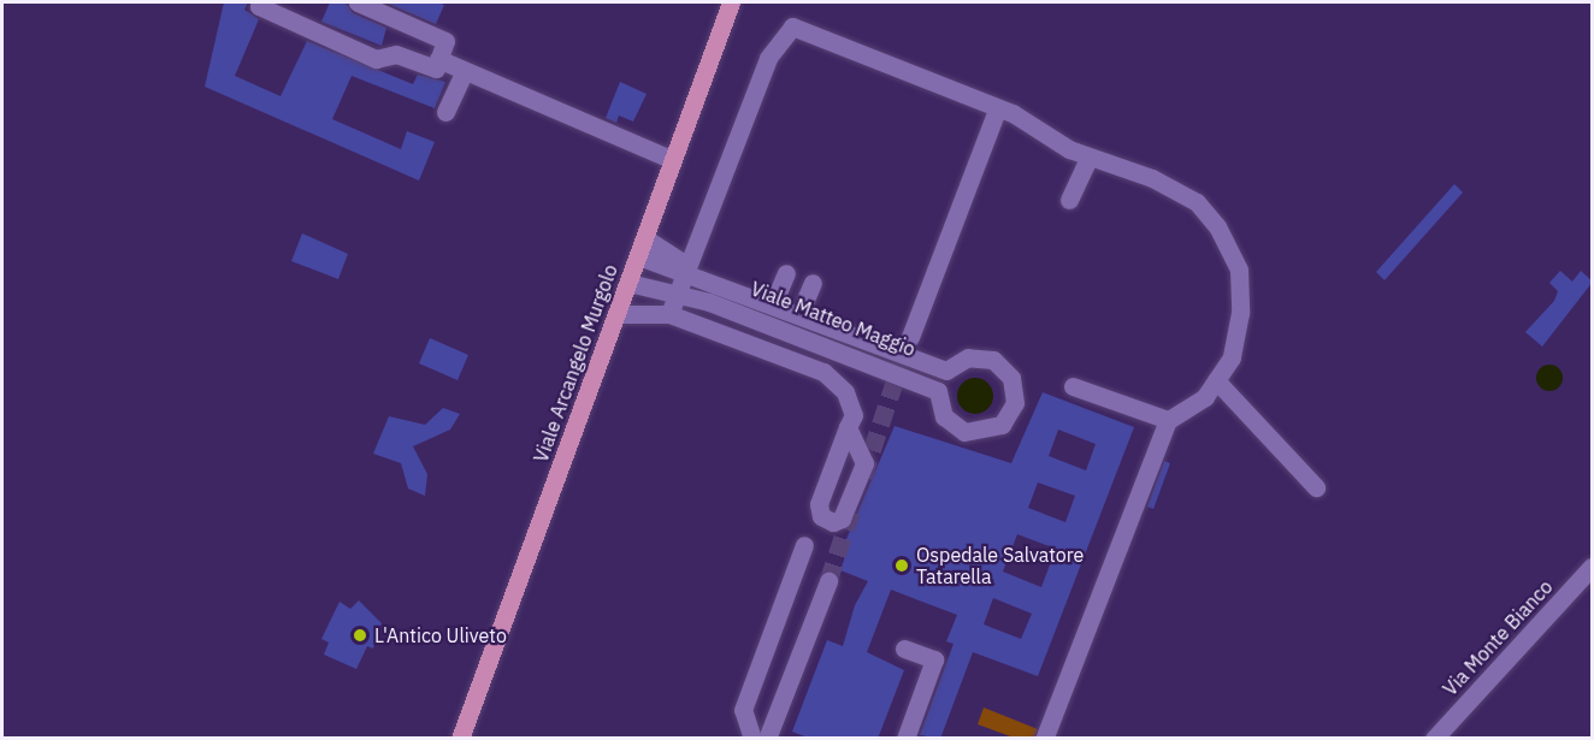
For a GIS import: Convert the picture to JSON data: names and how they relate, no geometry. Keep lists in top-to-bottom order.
{
  "streets": {
    "main road": ["Viale Arcangelo Murgolo"],
    "street": ["Viale Matteo Maggio", "Via Monte Bianco"]
  },
  "places": ["Ospedale Salvatore Tatarella", "L'Antico Uliveto"]
}
